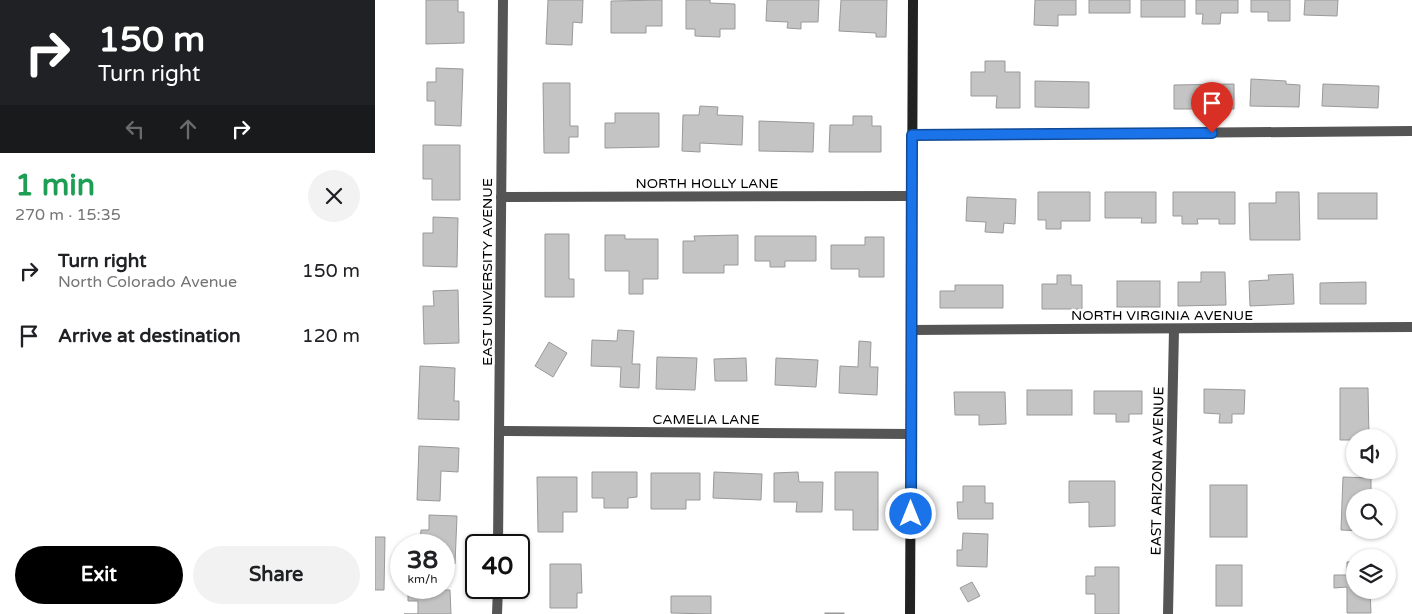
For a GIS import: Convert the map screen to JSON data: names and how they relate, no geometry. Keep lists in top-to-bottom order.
{
  "streets": {
    "street": [
      "NORTH HOLLY LANE",
      "EAST UNIVERSITY AVENUE",
      "NORTH VIRGINIA AVENUE",
      "CAMELIA LANE",
      "EAST ARIZONA AVENUE"
    ]
  },
  "crossings": [
    ["NORTH HOLLY LANE", "EAST UNIVERSITY AVENUE"],
    ["EAST UNIVERSITY AVENUE", "CAMELIA LANE"],
    ["NORTH VIRGINIA AVENUE", "EAST ARIZONA AVENUE"]
  ],
  "page": {
    "turn": ["150 m", "Turn right"],
    "heading": ["1 min", "270 m · 15:35"],
    "list": [
      {
        "name": "Turn right",
        "note": "North Colorado Avenue",
        "value": "150 m"
      },
      {
        "name": "Arrive at destination",
        "value": "120 m"
      }
    ],
    "speed": "38 km/h",
    "limit": "40",
    "buttons": ["Exit", "Share"]
  }
}
